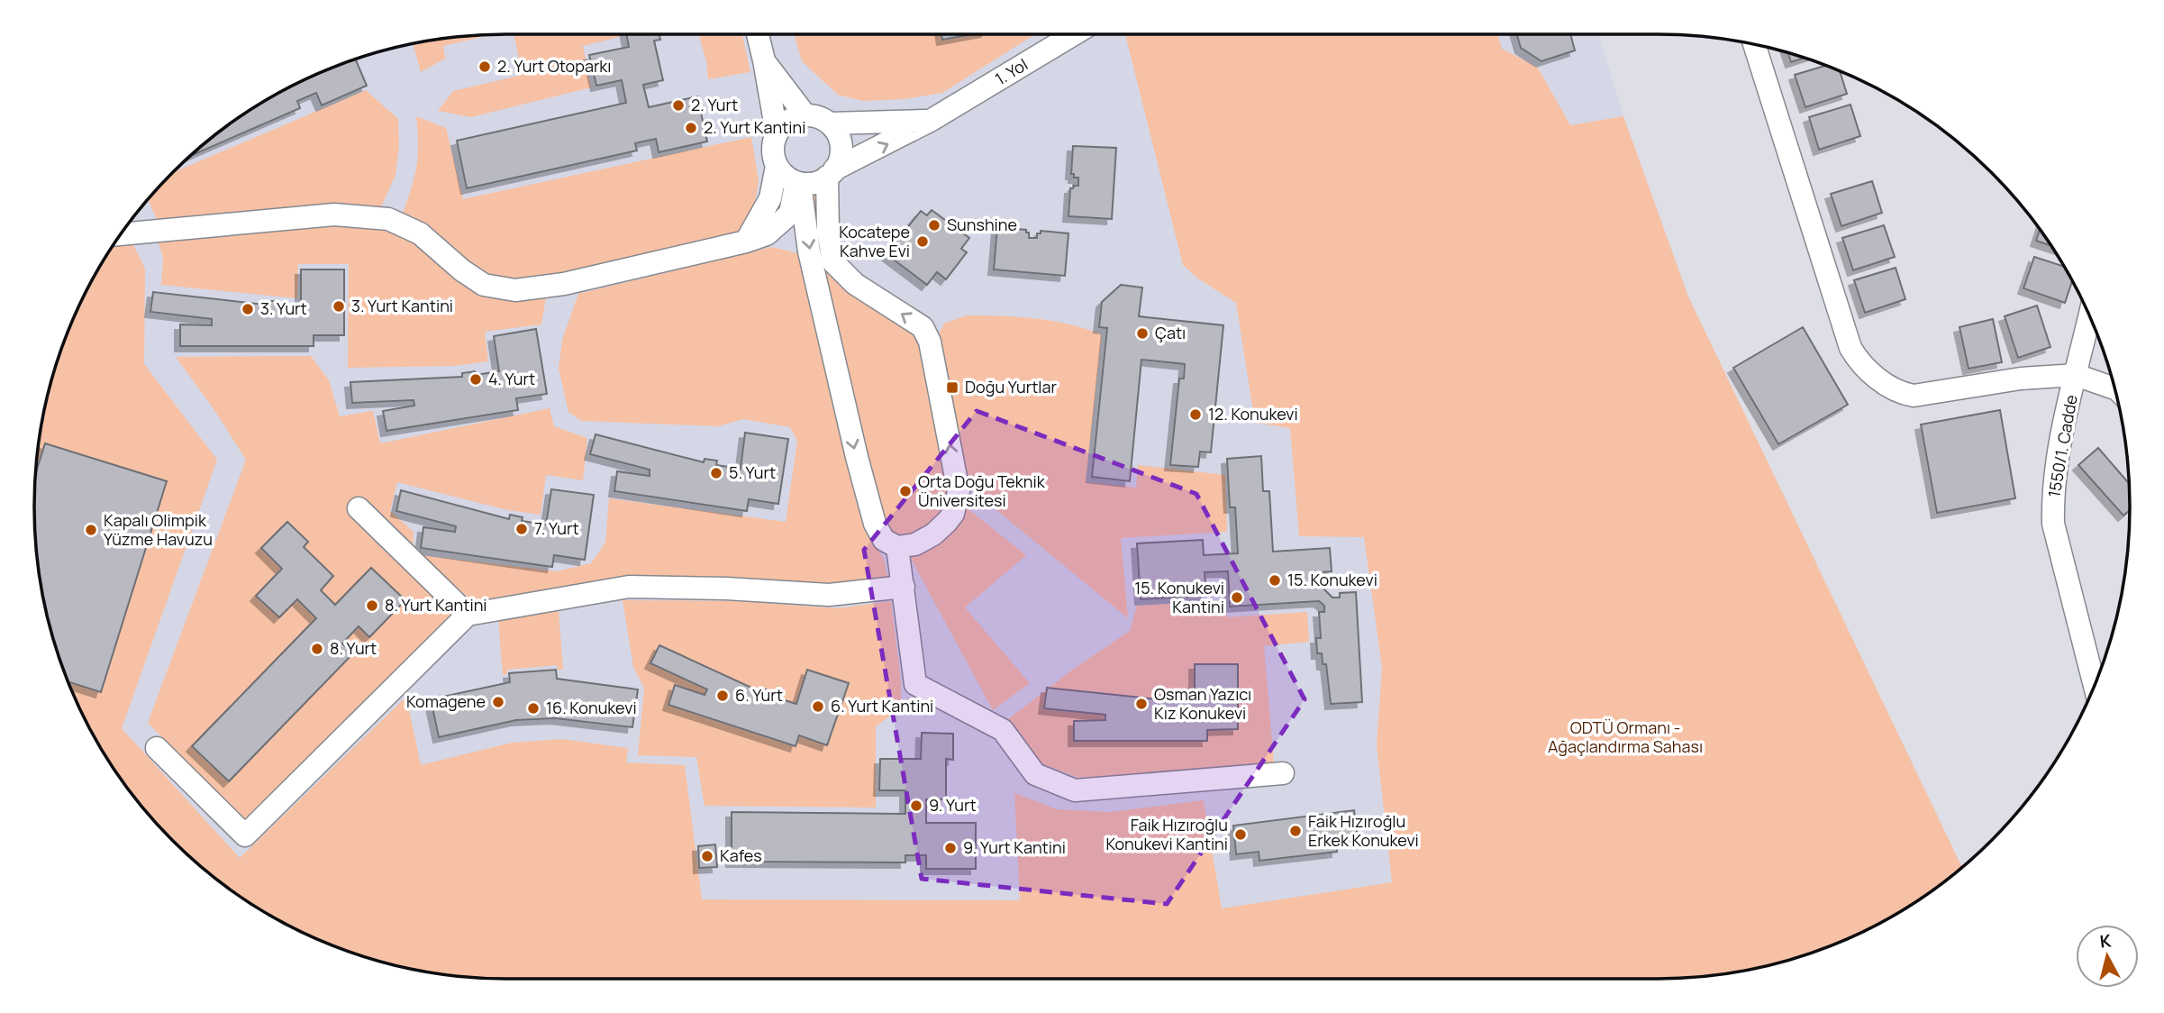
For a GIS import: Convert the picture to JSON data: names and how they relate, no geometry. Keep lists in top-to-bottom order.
{
  "streets": {
    "street": ["1. Yol", "1550/1. Cadde"]
  },
  "parks": ["ODTÜ Ormanı - Ağaçlandırma Sahası"],
  "places": {
    "other": [
      "2. Yurt Otoparkı",
      "2. Yurt",
      "2. Yurt Kantini",
      "Sunshine",
      "Kocatepe Kahve Evi",
      "3. Yurt Kantini",
      "3. Yurt",
      "Çatı",
      "4. Yurt",
      "12. Konukevi",
      "5. Yurt",
      "Orta Doğu Teknik Üniversitesi",
      "7. Yurt",
      "Kapalı Olimpik Yüzme Havuzu",
      "15. Konukevi",
      "15. Konukevi Kantini",
      "8. Yurt Kantini",
      "8. Yurt",
      "6. Yurt",
      "Komagene",
      "Osman Yazıcı Kız Konukevi",
      "6. Yurt Kantini",
      "16. Konukevi",
      "9. Yurt",
      "Faik Hızıroğlu Erkek Konukevi",
      "Faik Hızıroğlu Konukevi Kantini",
      "9. Yurt Kantini",
      "Kafes"
    ],
    "transit": ["Doğu Yurtlar"]
  },
  "north": "top"
}
